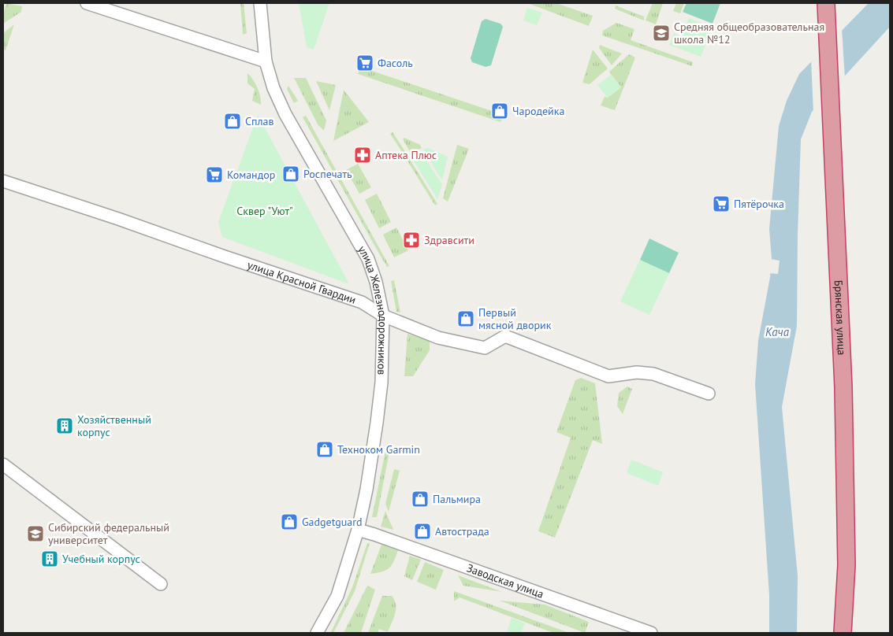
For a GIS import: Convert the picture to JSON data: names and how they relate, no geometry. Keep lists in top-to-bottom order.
{
  "streets": {
    "highway": ["Брянская улица"],
    "street": ["улица Красной Гвардии", "улица Железнодорожников", "Заводская улица"]
  },
  "crossings": [
    ["улица Красной Гвардии", "улица Железнодорожников"],
    ["улица Железнодорожников", "Заводская улица"]
  ],
  "water": ["Кача"],
  "parks": ["Сквер \"Уют\""],
  "places": {
    "school or university": ["Средняя общеобразовательная школа №12", "Сибирский федеральный университет"],
    "supermarket": ["Фасоль", "Командор", "Пятёрочка"],
    "shop": [
      "Чародейка",
      "Сплав",
      "Роспечать",
      "Первый мясной дворик",
      "Техноком Garmin",
      "Пальмира",
      "Gadgetguard",
      "Автострада"
    ],
    "pharmacy": ["Аптека Плюс", "Здравсити"],
    "building": ["Хозяйственный корпус", "Учебный корпус"]
  }
}
